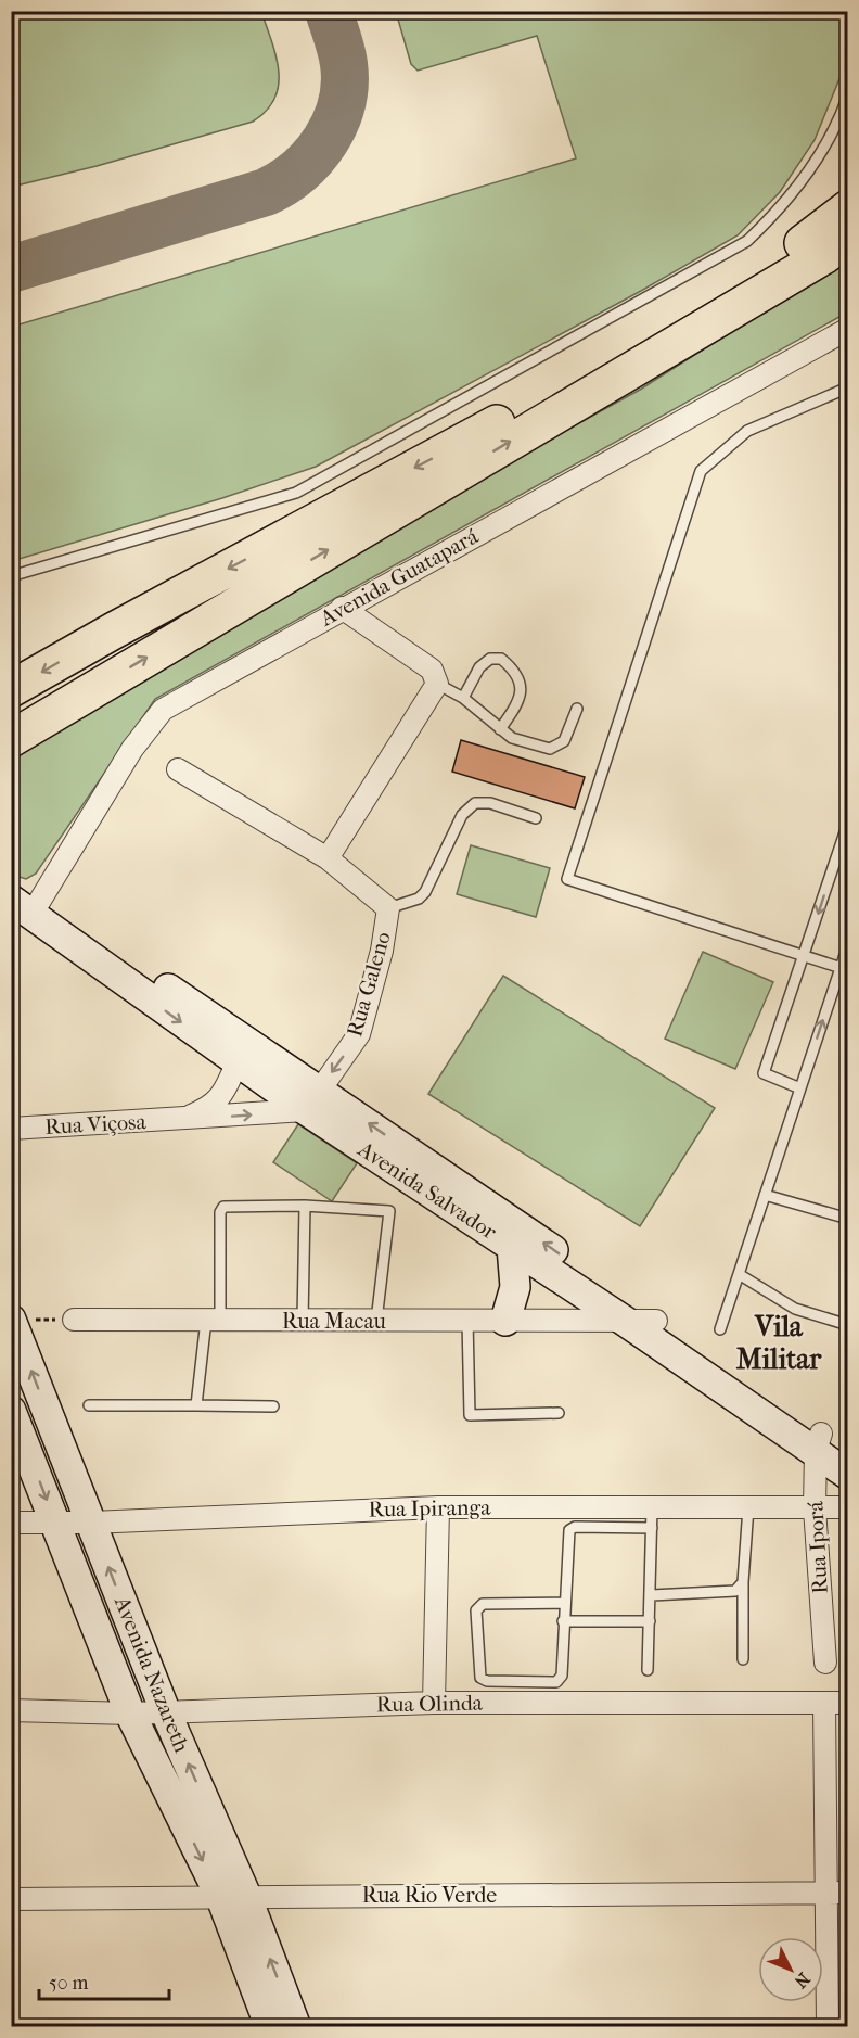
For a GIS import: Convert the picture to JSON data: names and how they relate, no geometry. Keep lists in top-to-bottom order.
{
  "streets": {
    "street": [
      "Avenida Guatapará",
      "Rua Galeno",
      "Rua Viçosa",
      "Avenida Salvador",
      "Rua Macau",
      "Rua Ipiranga",
      "Rua Iporá",
      "Avenida Nazareth",
      "Rua Olinda",
      "Rua Rio Verde"
    ]
  },
  "crossings": [
    ["Avenida Guatapará", "Avenida Salvador"],
    ["Rua Galeno", "Rua Viçosa"],
    ["Rua Galeno", "Avenida Salvador"],
    ["Rua Viçosa", "Avenida Salvador"],
    ["Avenida Salvador", "Rua Macau"],
    ["Avenida Salvador", "Rua Iporá"],
    ["Rua Ipiranga", "Rua Iporá"],
    ["Rua Ipiranga", "Avenida Nazareth"],
    ["Avenida Nazareth", "Rua Olinda"],
    ["Avenida Nazareth", "Rua Rio Verde"]
  ],
  "one_way": ["Rua Galeno"],
  "districts": ["Vila Militar"],
  "scale_bar": "50 m",
  "north": "bottom right"
}
